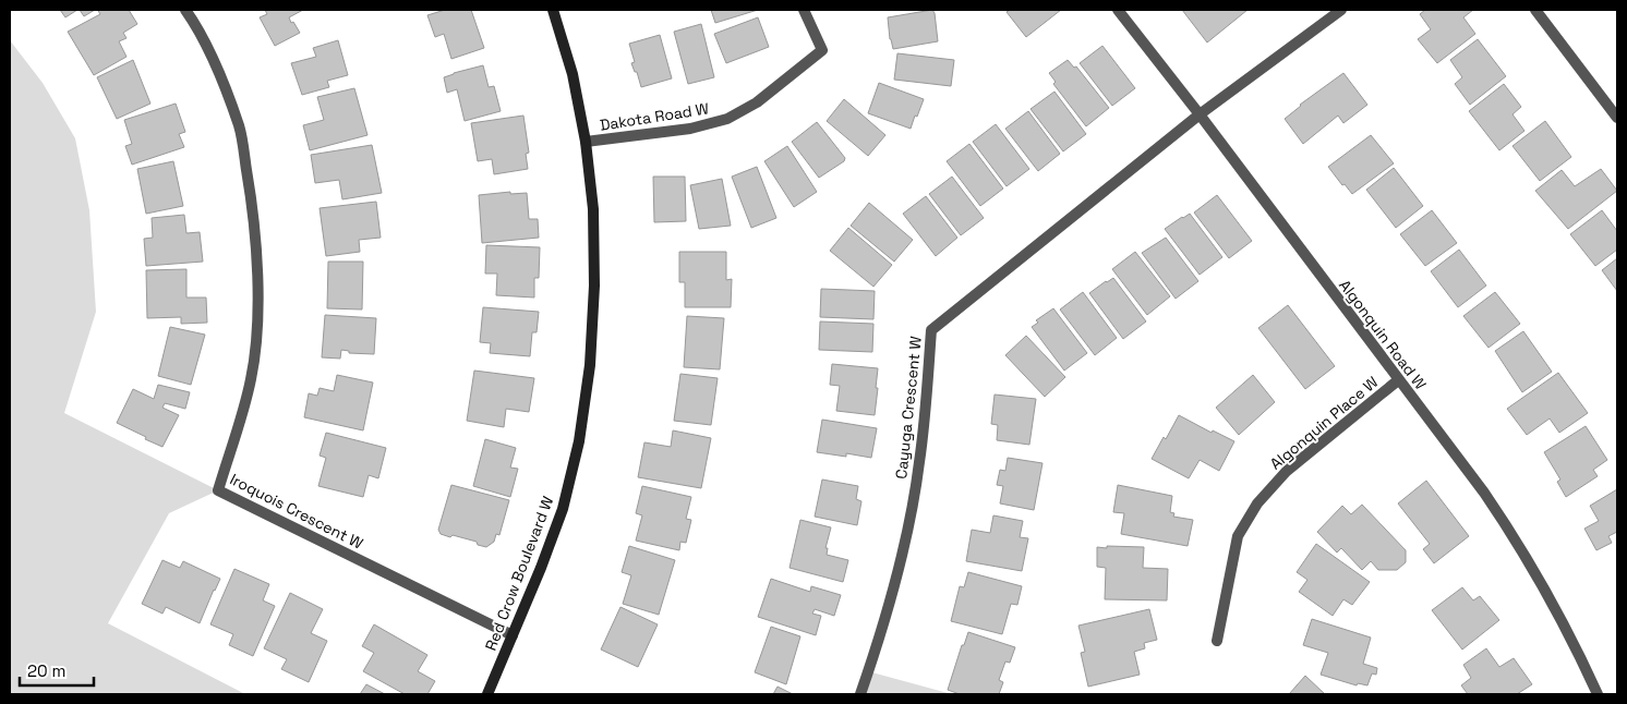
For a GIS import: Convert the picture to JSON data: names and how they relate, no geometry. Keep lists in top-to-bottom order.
{
  "streets": {
    "street": [
      "Dakota Road W",
      "Algonquin Road W",
      "Cayuga Crescent W",
      "Algonquin Place W",
      "Iroquois Crescent W",
      "Red Crow Boulevard W"
    ]
  },
  "crossings": [
    ["Dakota Road W", "Red Crow Boulevard W"],
    ["Algonquin Road W", "Cayuga Crescent W"],
    ["Algonquin Road W", "Algonquin Place W"],
    ["Iroquois Crescent W", "Red Crow Boulevard W"]
  ],
  "scale_bar": "20 m"
}
